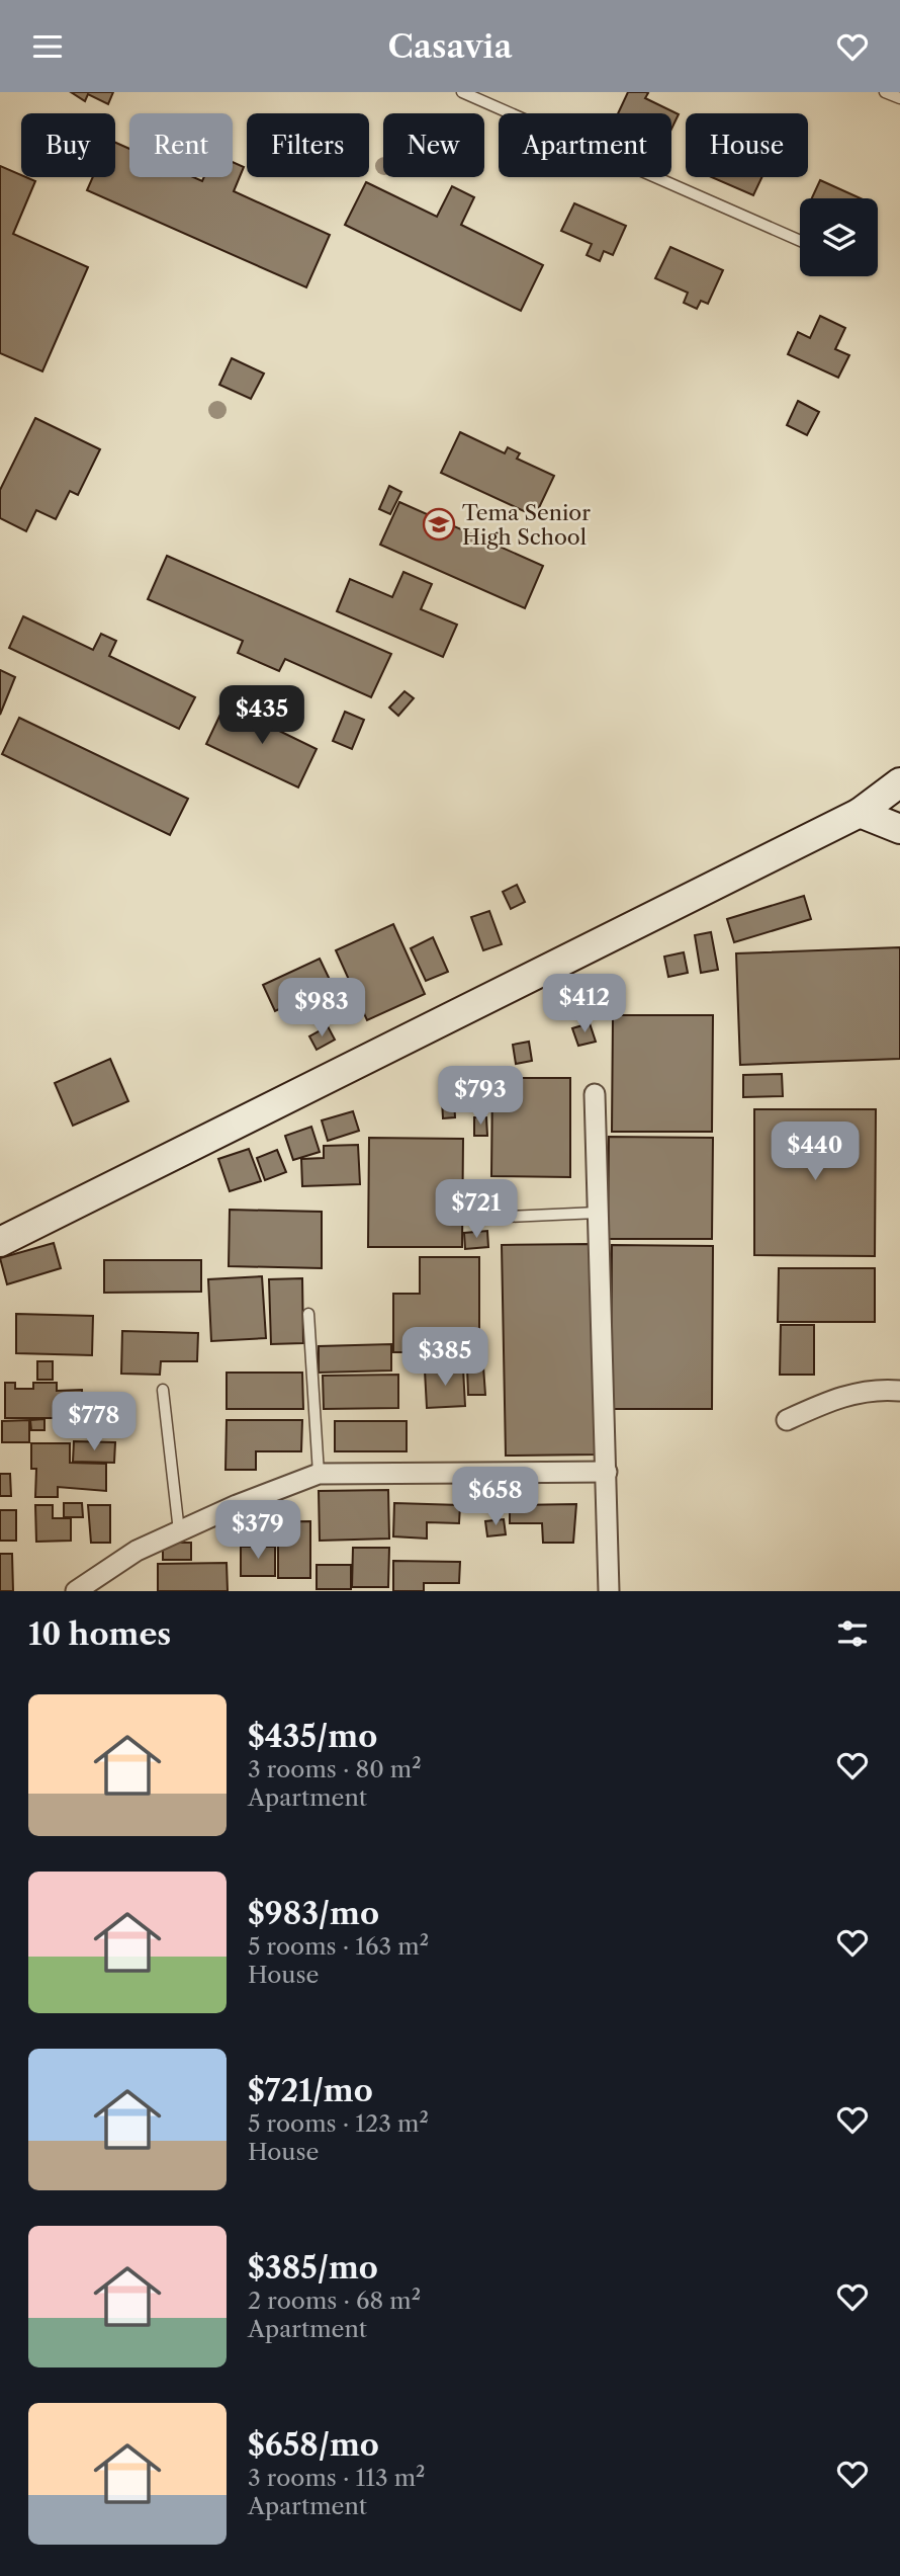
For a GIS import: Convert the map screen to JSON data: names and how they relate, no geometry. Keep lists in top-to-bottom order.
{
  "places": {
    "school or university": ["Tema Senior High School"]
  },
  "page": {
    "header": "Casavia",
    "chip": [
      "Buy",
      "Rent",
      "Filters",
      "New",
      "Apartment",
      "House"
    ],
    "price": [
      "$435",
      "$412",
      "$983",
      "$793",
      "$440",
      "$721",
      "$385",
      "$778",
      "$658",
      "$379"
    ],
    "heading": "10 homes",
    "list": [
      {
        "name": "$435/mo",
        "note": "3 rooms · 80 m² · Apartment"
      },
      {
        "name": "$983/mo",
        "note": "5 rooms · 163 m² · House"
      },
      {
        "name": "$721/mo",
        "note": "5 rooms · 123 m² · House"
      },
      {
        "name": "$385/mo",
        "note": "2 rooms · 68 m² · Apartment"
      },
      {
        "name": "$658/mo",
        "note": "3 rooms · 113 m² · Apartment"
      }
    ]
  }
}
